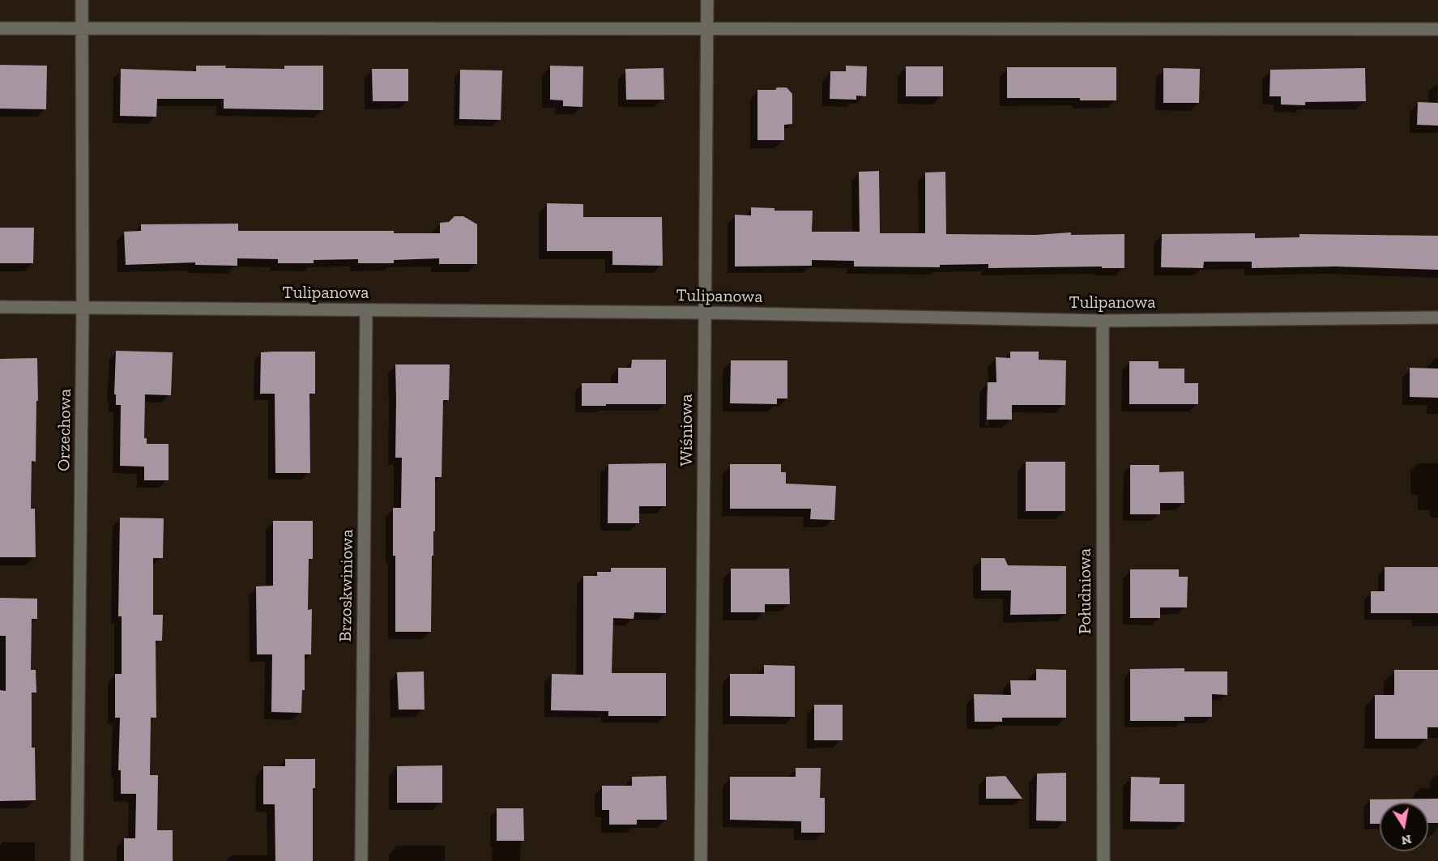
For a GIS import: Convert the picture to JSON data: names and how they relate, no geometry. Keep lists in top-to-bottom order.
{
  "streets": {
    "street": [
      "Tulipanowa",
      "Orzechowa",
      "Wiśniowa",
      "Brzoskwiniowa",
      "Południowa"
    ]
  },
  "crossings": [
    ["Tulipanowa", "Orzechowa"],
    ["Tulipanowa", "Wiśniowa"],
    ["Tulipanowa", "Brzoskwiniowa"],
    ["Tulipanowa", "Południowa"]
  ],
  "north": "bottom"
}
